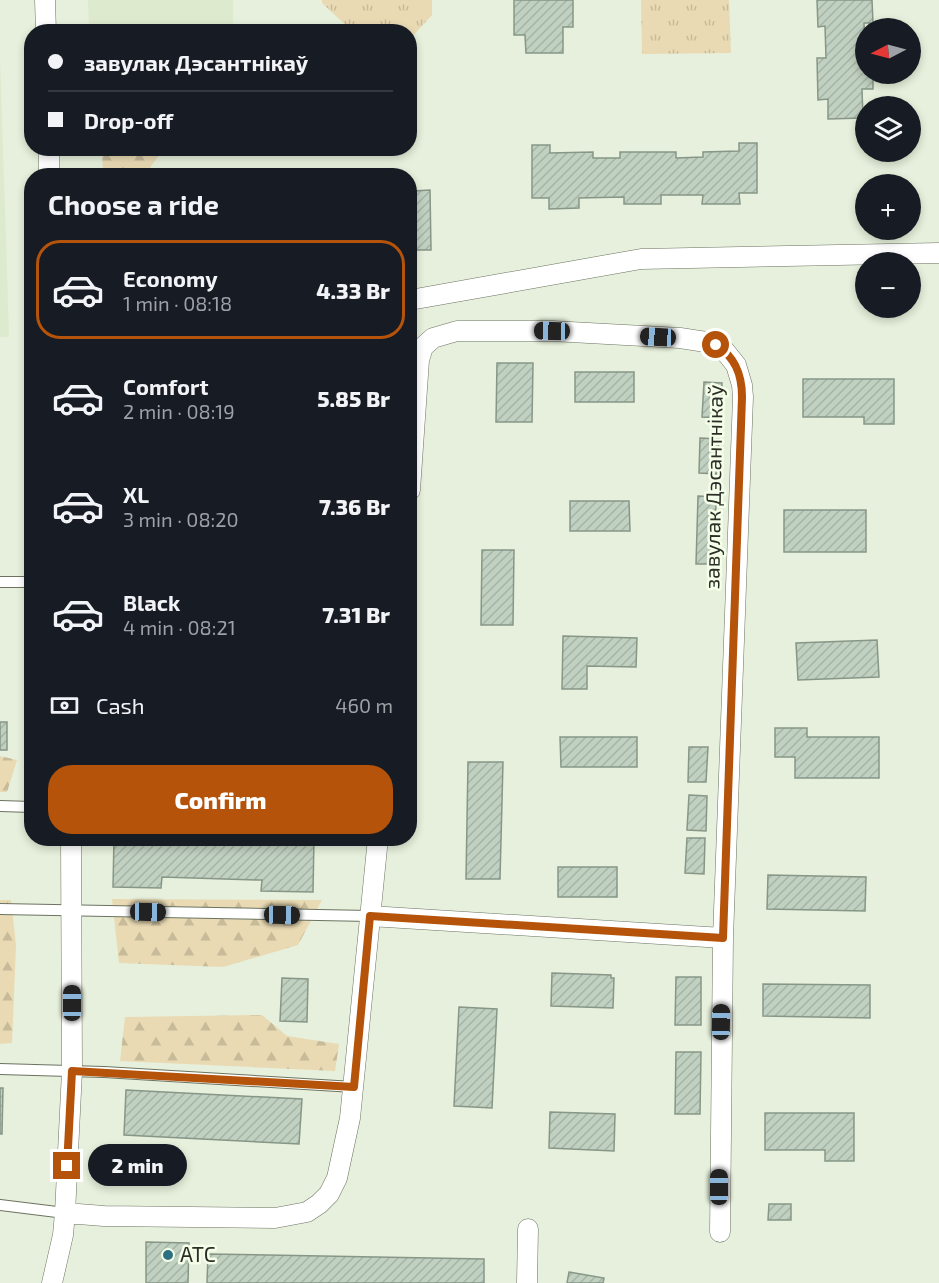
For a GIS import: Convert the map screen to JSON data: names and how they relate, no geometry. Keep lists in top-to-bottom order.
{
  "streets": {
    "street": ["завулак Дэсантнікаў"]
  },
  "places": ["АТС"],
  "north": "left",
  "page": {
    "map_buttons": ["+", "−"],
    "banner": ["завулак Дэсантнікаў", "Drop-off"],
    "heading": "Choose a ride",
    "list": [
      {
        "name": "Economy",
        "note": "1 min · 08:18",
        "value": "4.33 Br"
      },
      {
        "name": "Comfort",
        "note": "2 min · 08:19",
        "value": "5.85 Br"
      },
      {
        "name": "XL",
        "note": "3 min · 08:20",
        "value": "7.36 Br"
      },
      {
        "name": "Black",
        "note": "4 min · 08:21",
        "value": "7.31 Br"
      }
    ],
    "pay": ["Cash", "460 m"],
    "buttons": "Confirm",
    "bubble": "2 min"
  }
}
